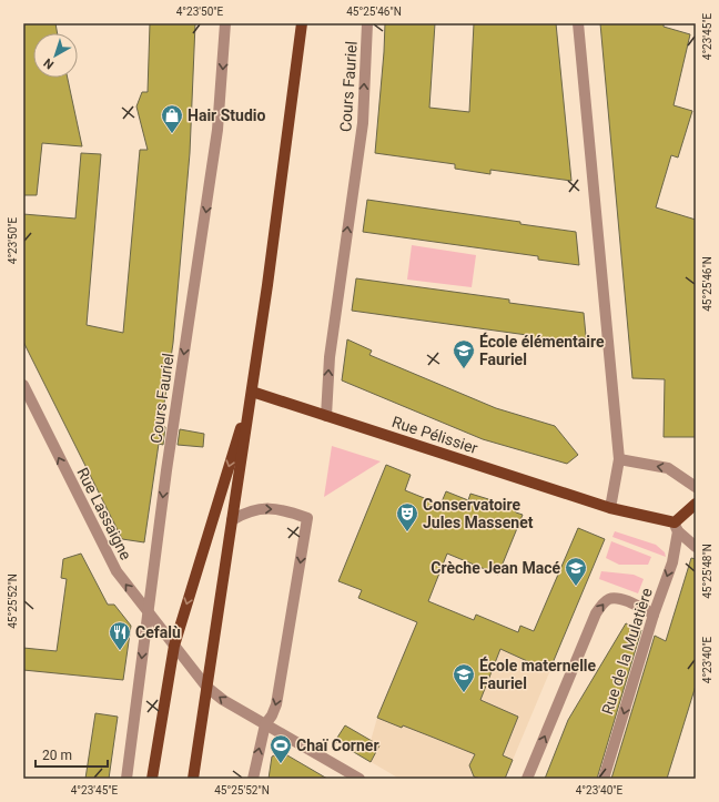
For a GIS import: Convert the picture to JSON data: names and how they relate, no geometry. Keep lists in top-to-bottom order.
{
  "streets": {
    "main road": ["Rue Pélissier"],
    "street": ["Cours Fauriel", "Rue Lassaigne", "Rue de la Mulatière"]
  },
  "crossings": [
    ["Cours Fauriel", "Rue Pélissier"],
    ["Cours Fauriel", "Rue Lassaigne"],
    ["Rue Pélissier", "Rue de la Mulatière"]
  ],
  "one_way": ["Rue Lassaigne", "Rue de la Mulatière"],
  "places": {
    "shop": ["Hair Studio"],
    "school or university": ["École élémentaire Fauriel", "Crèche Jean Macé", "École maternelle Fauriel"],
    "theatre": ["Conservatoire Jules Massenet"],
    "restaurant": ["Cefalù"],
    "sports": ["Chaï Corner"]
  },
  "scale_bar": "20 m",
  "north": "bottom left",
  "coordinates": [
    "4°23'50\"E",
    "45°25'46\"N",
    "4°23'45\"E",
    "45°25'48\"N",
    "45°25'52\"N",
    "4°23'40\"E"
  ]
}
